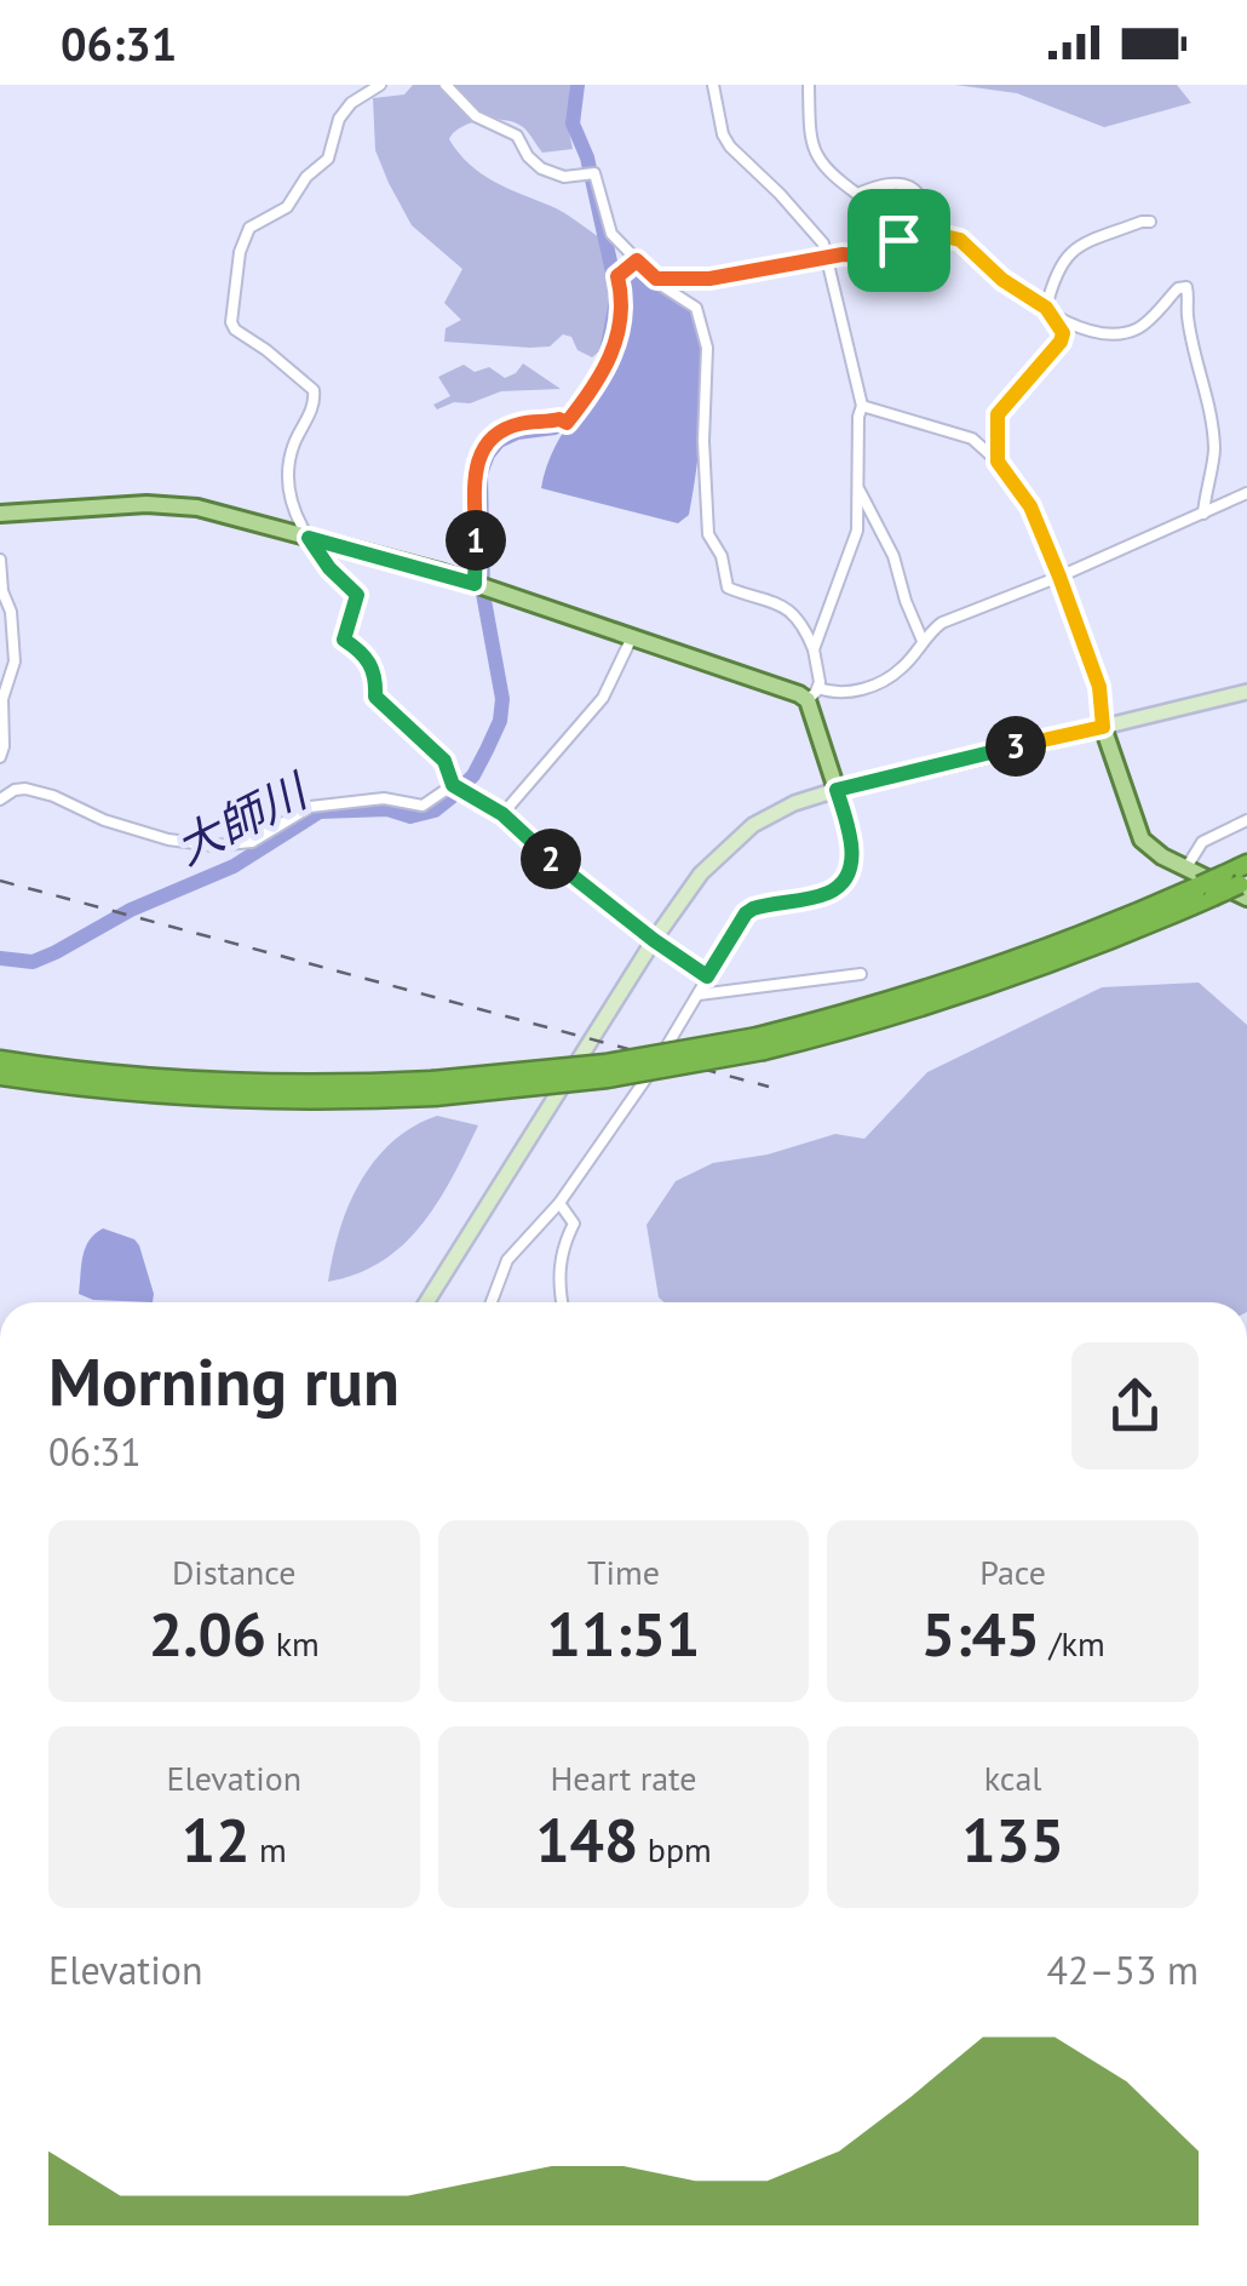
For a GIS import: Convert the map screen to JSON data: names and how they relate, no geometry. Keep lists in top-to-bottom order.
{
  "water": ["大師川"],
  "page": {
    "status": "06:31",
    "pins": ["1", "3", "2"],
    "heading": ["Morning run", "06:31"],
    "stats": [
      ["Distance", "2.06 km"],
      ["Time", "11:51"],
      ["Pace", "5:45 /km"],
      ["Elevation", "12 m"],
      ["Heart rate", "148 bpm"],
      ["kcal", "135"]
    ],
    "chart": ["Elevation", "42–53 m"]
  }
}
